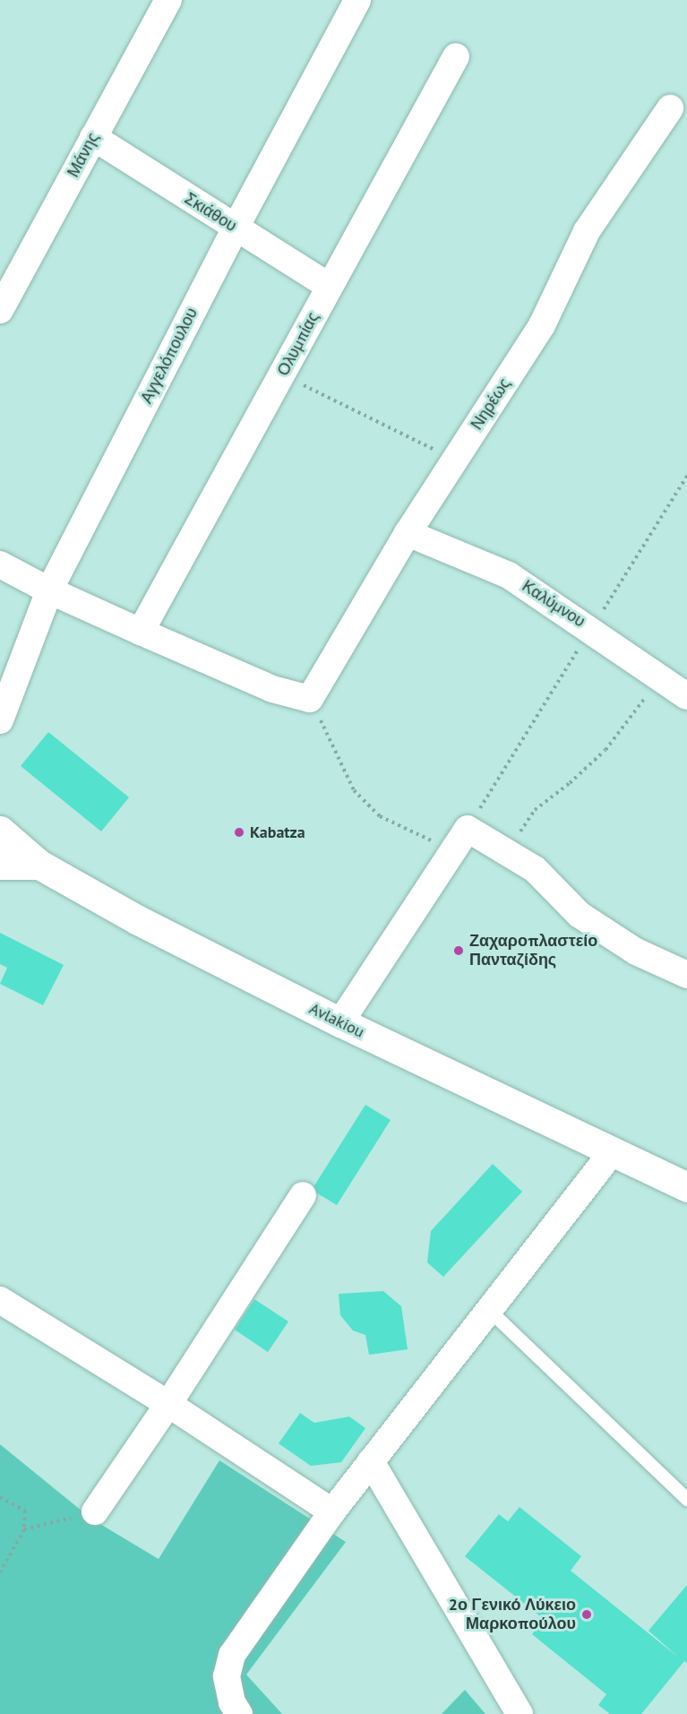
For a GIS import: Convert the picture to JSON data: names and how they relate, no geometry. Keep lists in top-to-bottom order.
{
  "streets": {
    "main road": ["Avlakiou"],
    "street": [
      "Μάνης",
      "Σκιάθου",
      "Ολυμπίας",
      "Αγγελόπουλου",
      "Νηρέως",
      "Καλύμνου"
    ]
  },
  "crossings": [
    ["Μάνης", "Σκιάθου"],
    ["Σκιάθου", "Ολυμπίας"],
    ["Σκιάθου", "Αγγελόπουλου"],
    ["Νηρέως", "Καλύμνου"]
  ],
  "places": ["Kabatza", "Ζαχαροπλαστείο Πανταζίδης", "2ο Γενικό Λύκειο Μαρκοπούλου"]
}
